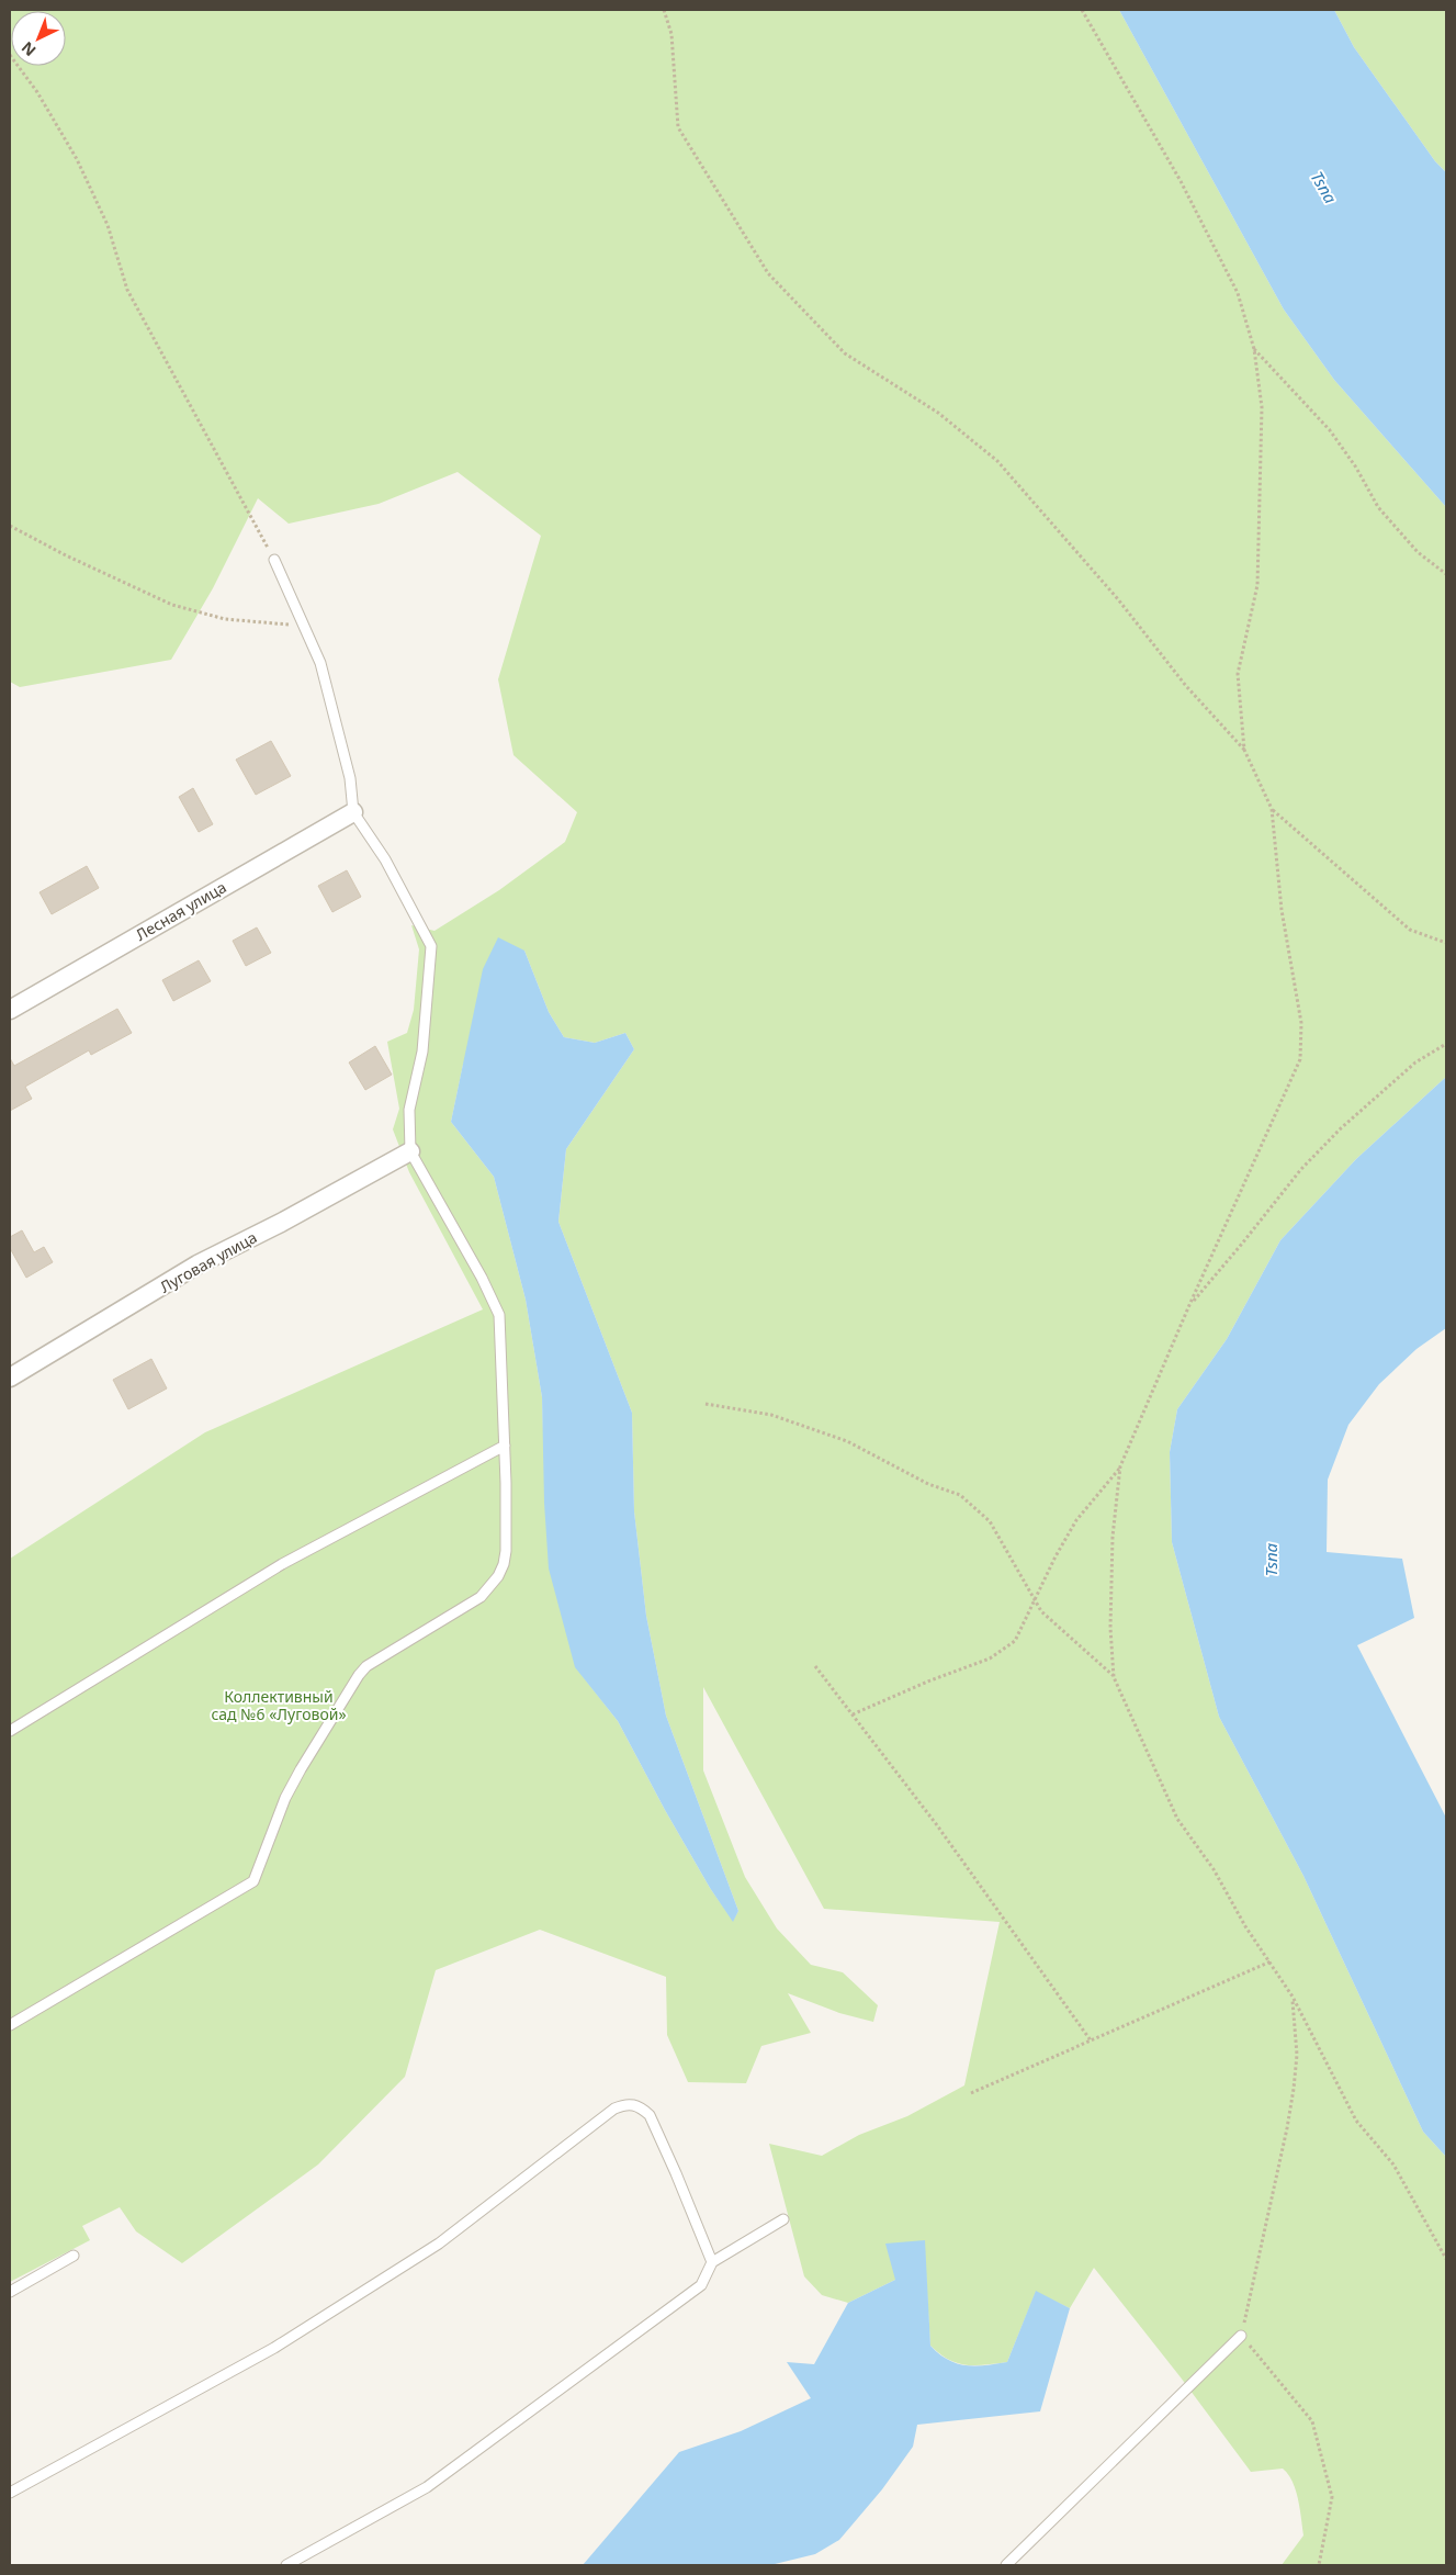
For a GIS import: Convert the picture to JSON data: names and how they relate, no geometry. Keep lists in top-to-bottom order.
{
  "streets": {
    "street": ["Лесная улица", "Луговая улица"]
  },
  "water": ["Tsna"],
  "parks": ["Коллективный сад №6 «Луговой»"],
  "north": "bottom left"
}
